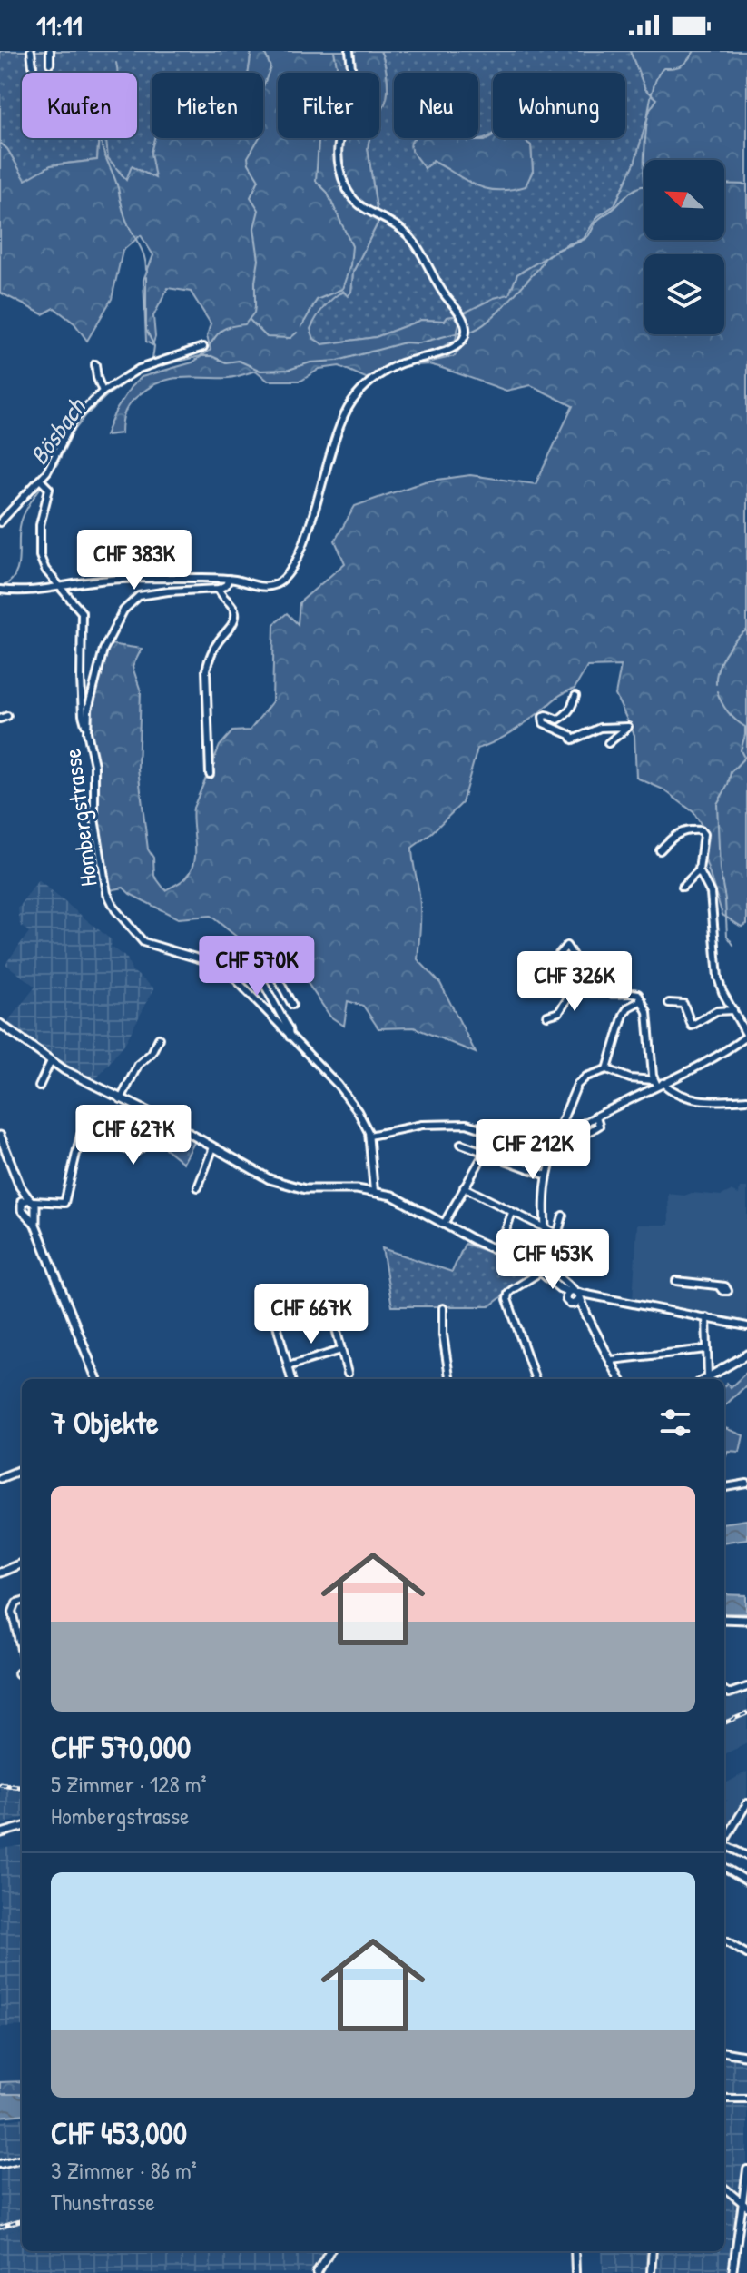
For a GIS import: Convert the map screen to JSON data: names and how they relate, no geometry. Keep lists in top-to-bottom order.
{
  "streets": {
    "street": ["Hombergstrasse"]
  },
  "water": ["Bösbach"],
  "north": "top left",
  "page": {
    "status": "11:11",
    "chip": [
      "Kaufen",
      "Mieten",
      "Filter",
      "Neu",
      "Wohnung"
    ],
    "price": [
      "CHF 383K",
      "CHF 570K",
      "CHF 326K",
      "CHF 627K",
      "CHF 212K",
      "CHF 453K",
      "CHF 667K"
    ],
    "heading": "7 Objekte",
    "list": [
      {
        "name": "CHF 570,000",
        "note": "5 Zimmer · 128 m² · Hombergstrasse"
      },
      {
        "name": "CHF 453,000",
        "note": "3 Zimmer · 86 m² · Thunstrasse"
      }
    ]
  }
}
